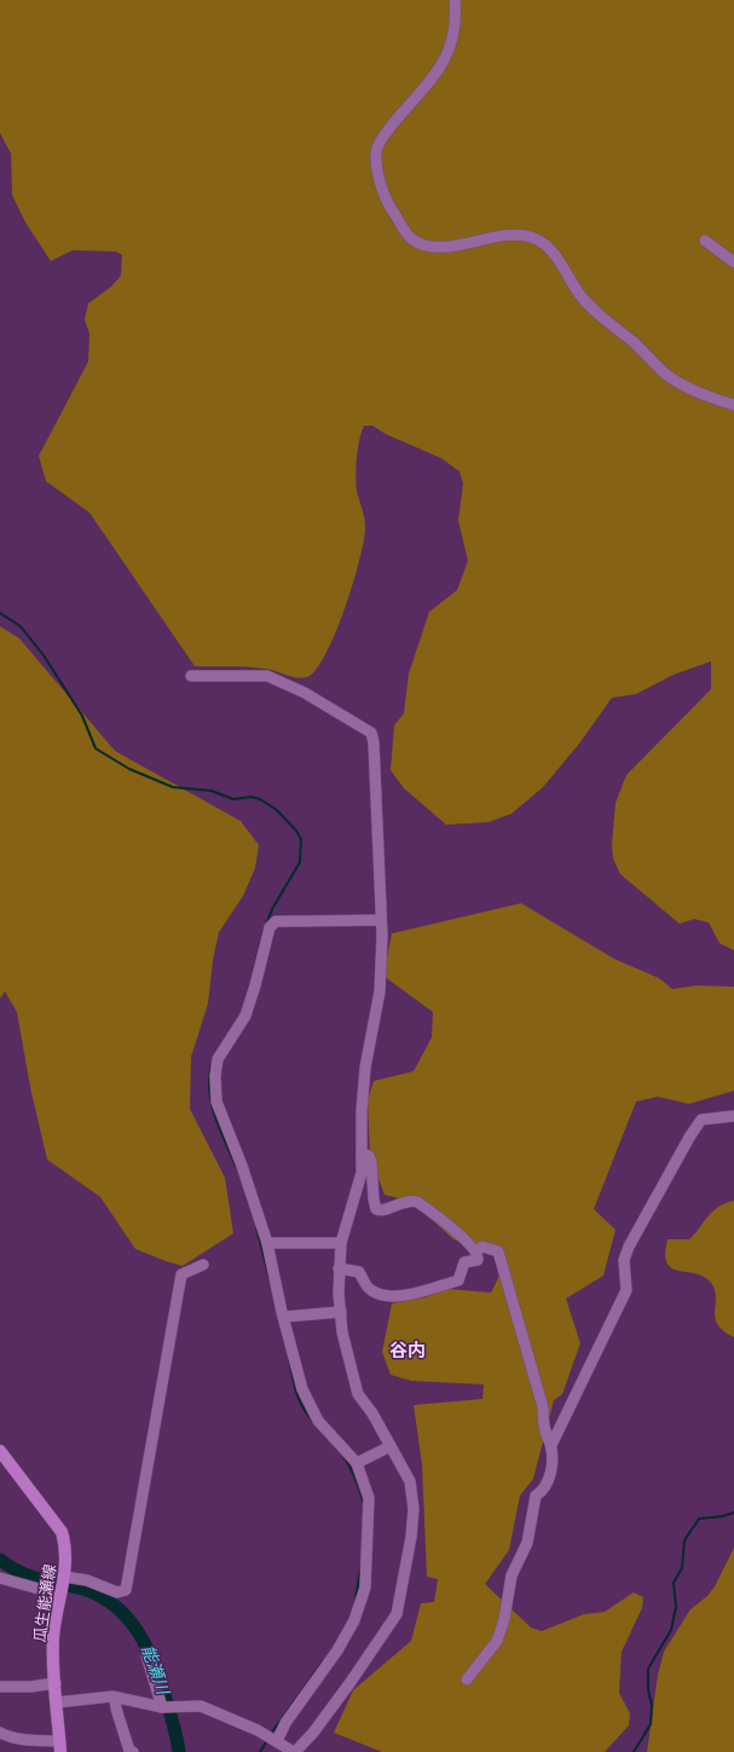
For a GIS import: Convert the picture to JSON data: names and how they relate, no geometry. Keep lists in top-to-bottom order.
{
  "streets": {
    "main road": ["瓜生能瀬線"]
  },
  "districts": ["谷内"],
  "water": ["能瀬川"]
}
